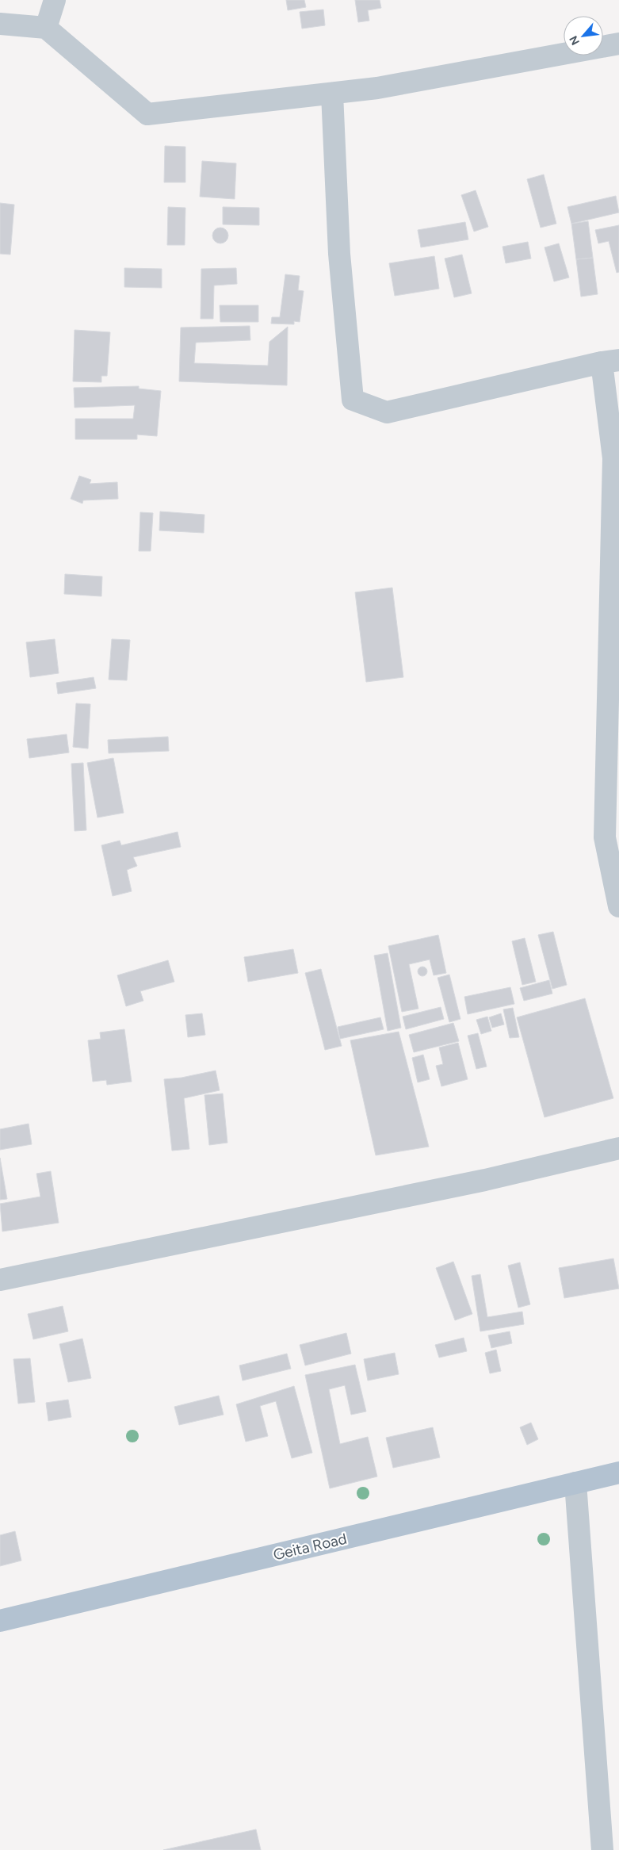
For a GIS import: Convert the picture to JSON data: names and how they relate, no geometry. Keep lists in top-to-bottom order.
{
  "streets": {
    "main road": ["Geita Road"]
  },
  "north": "bottom left"
}
